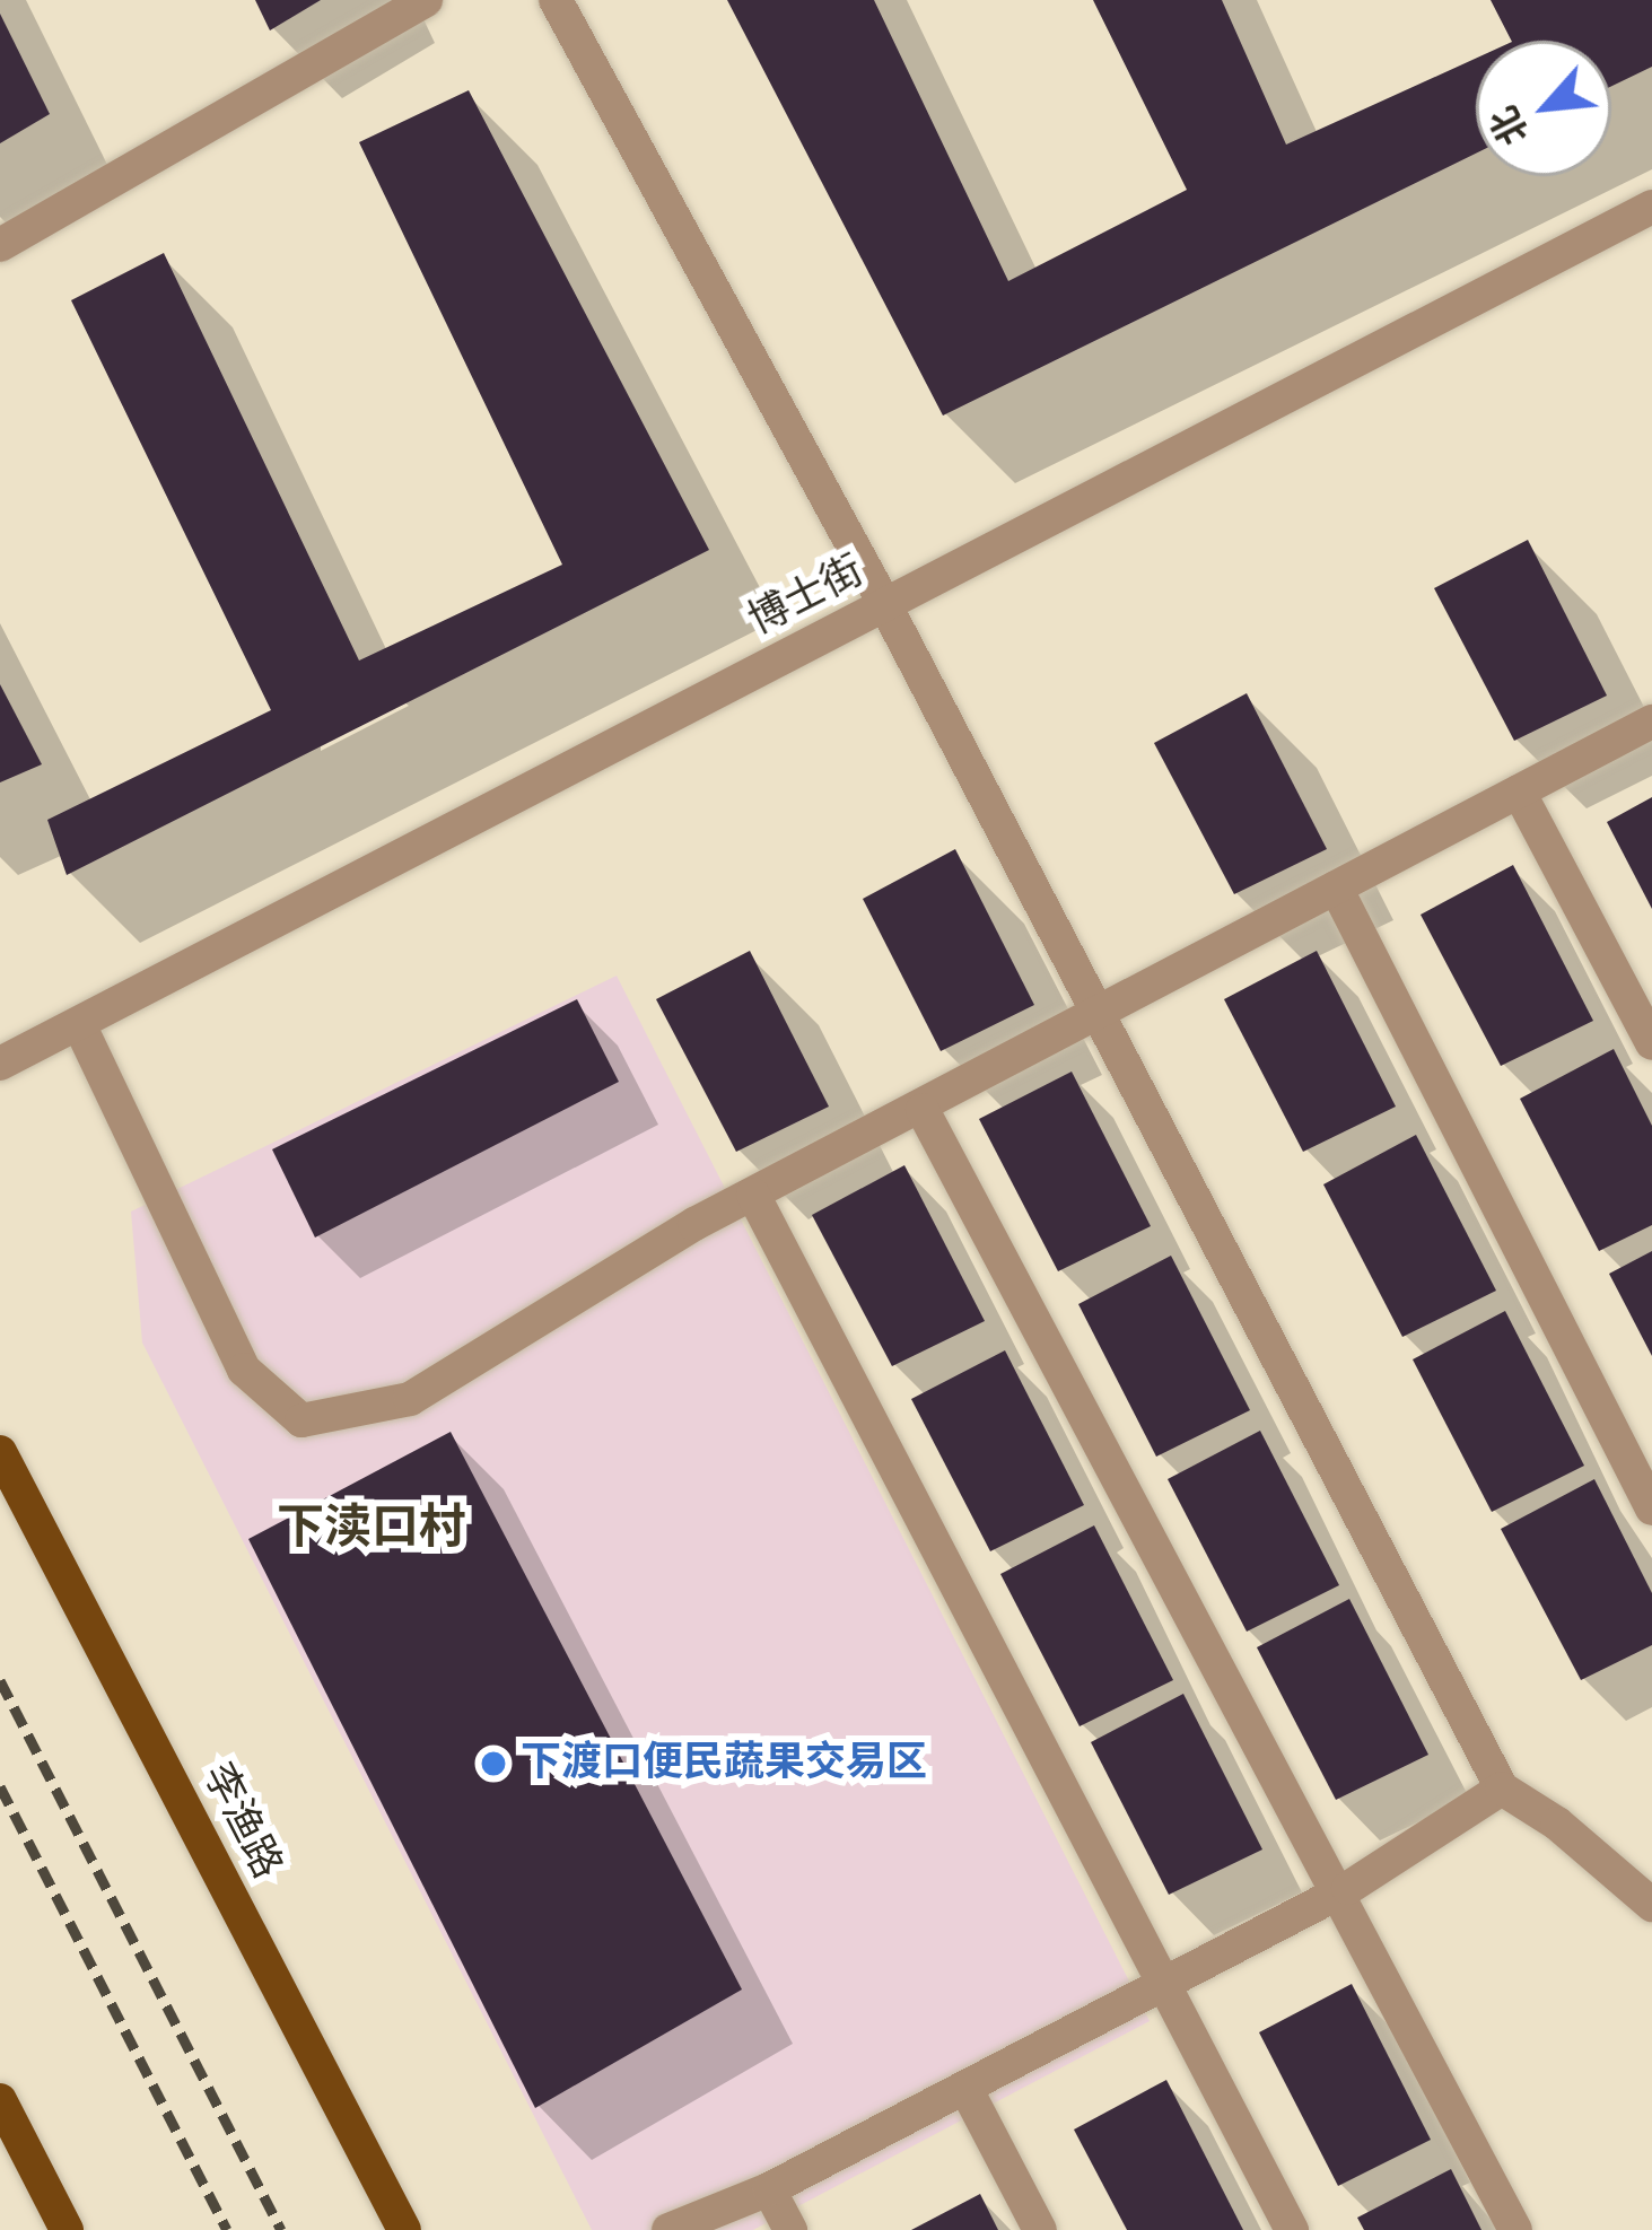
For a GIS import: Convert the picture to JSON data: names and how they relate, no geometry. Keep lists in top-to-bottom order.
{
  "streets": {
    "main road": ["李渔路"],
    "street": ["博士街"]
  },
  "districts": ["下渎口村"],
  "places": ["下渡口便民蔬果交易区"],
  "north": "bottom left"
}
